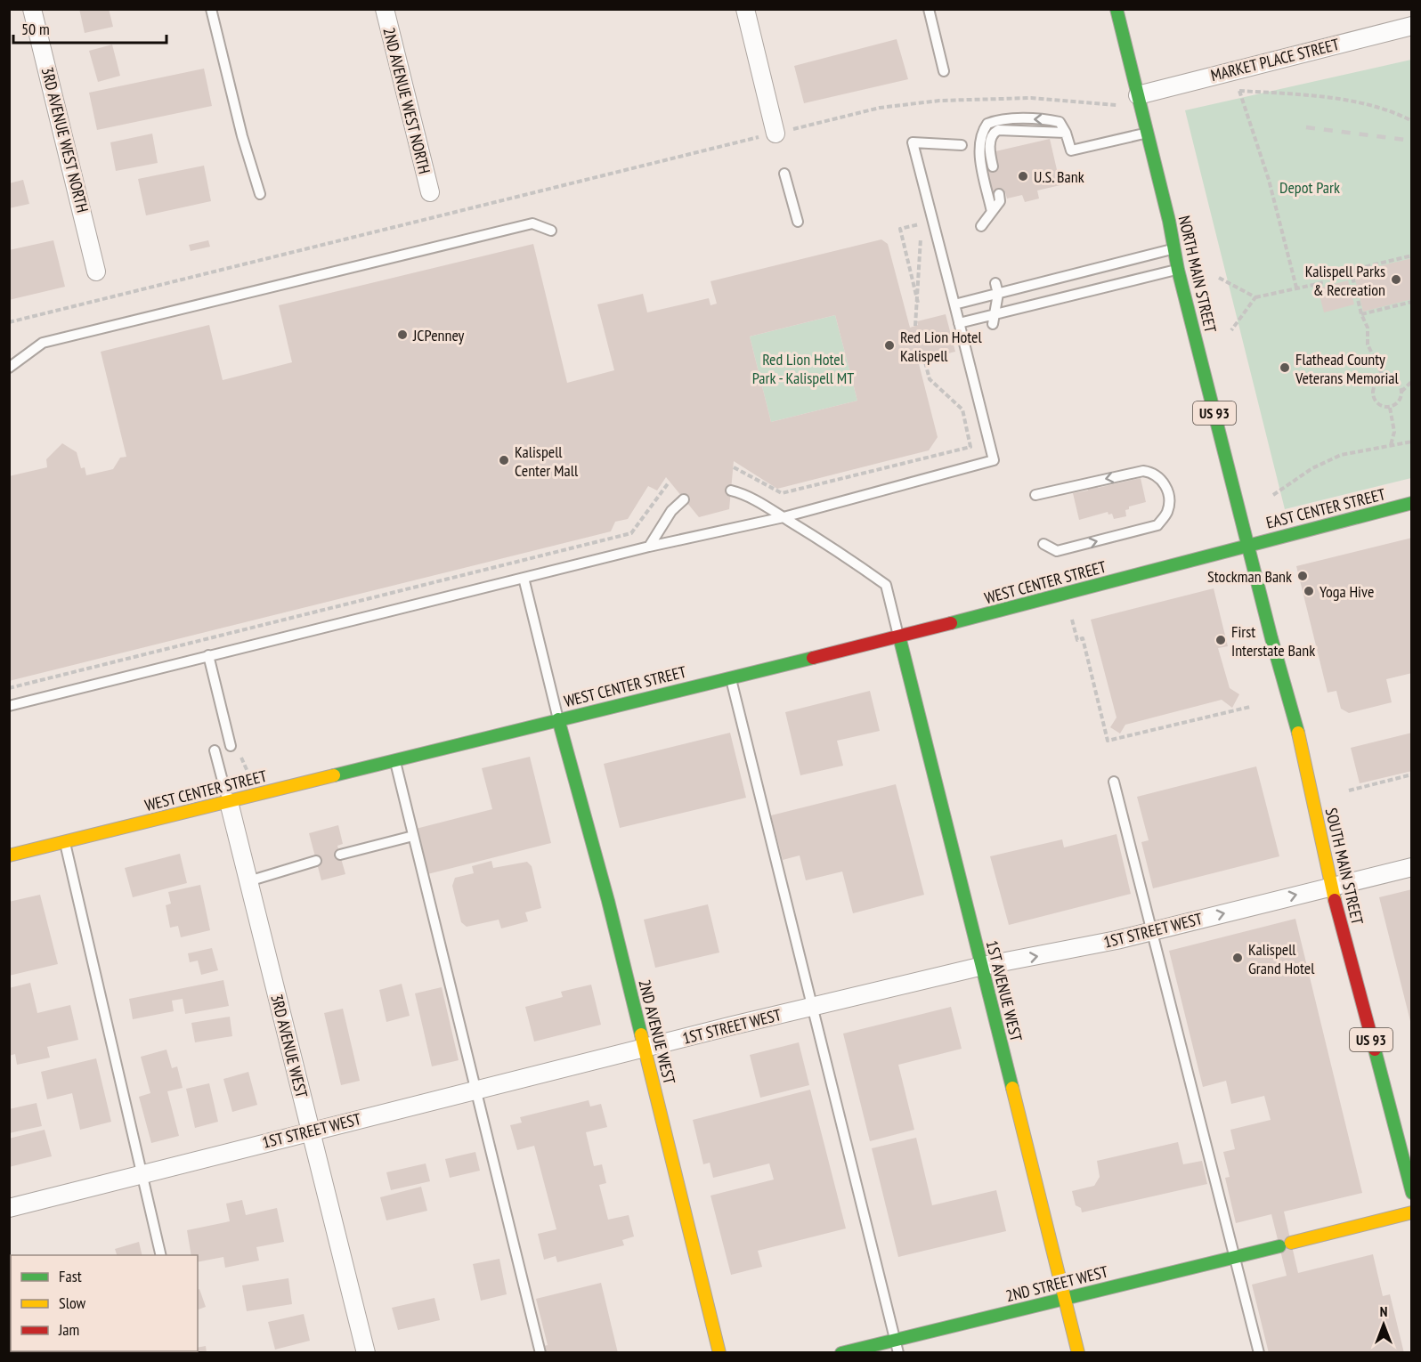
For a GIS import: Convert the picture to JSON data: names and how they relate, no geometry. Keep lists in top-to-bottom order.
{
  "streets": {
    "street": [
      "MARKET PLACE STREET",
      "2ND AVENUE WEST NORTH",
      "3RD AVENUE WEST NORTH",
      "NORTH MAIN STREET",
      "US 93",
      "EAST CENTER STREET",
      "WEST CENTER STREET",
      "SOUTH MAIN STREET",
      "1ST STREET WEST",
      "1ST AVENUE WEST",
      "2ND AVENUE WEST",
      "3RD AVENUE WEST",
      "2ND STREET WEST"
    ]
  },
  "crossings": [
    ["MARKET PLACE STREET", "NORTH MAIN STREET"],
    ["NORTH MAIN STREET", "EAST CENTER STREET"],
    ["NORTH MAIN STREET", "WEST CENTER STREET"],
    ["NORTH MAIN STREET", "SOUTH MAIN STREET"],
    ["EAST CENTER STREET", "WEST CENTER STREET"],
    ["EAST CENTER STREET", "SOUTH MAIN STREET"],
    ["WEST CENTER STREET", "SOUTH MAIN STREET"],
    ["WEST CENTER STREET", "1ST AVENUE WEST"],
    ["WEST CENTER STREET", "2ND AVENUE WEST"],
    ["WEST CENTER STREET", "3RD AVENUE WEST"],
    ["SOUTH MAIN STREET", "1ST STREET WEST"],
    ["1ST STREET WEST", "1ST AVENUE WEST"],
    ["1ST STREET WEST", "2ND AVENUE WEST"],
    ["1ST STREET WEST", "3RD AVENUE WEST"],
    ["1ST AVENUE WEST", "2ND STREET WEST"]
  ],
  "parks": ["Depot Park", "Red Lion Hotel Park - Kalispell MT"],
  "places": [
    "U.S. Bank",
    "Kalispell Parks & Recreation",
    "JCPenney",
    "Red Lion Hotel Kalispell",
    "Flathead County Veterans Memorial",
    "Kalispell Center Mall",
    "Stockman Bank",
    "Yoga Hive",
    "First Interstate Bank",
    "Kalispell Grand Hotel"
  ],
  "legend": ["Fast", "Slow", "Jam"],
  "scale_bar": "50 m",
  "north": "top"
}
